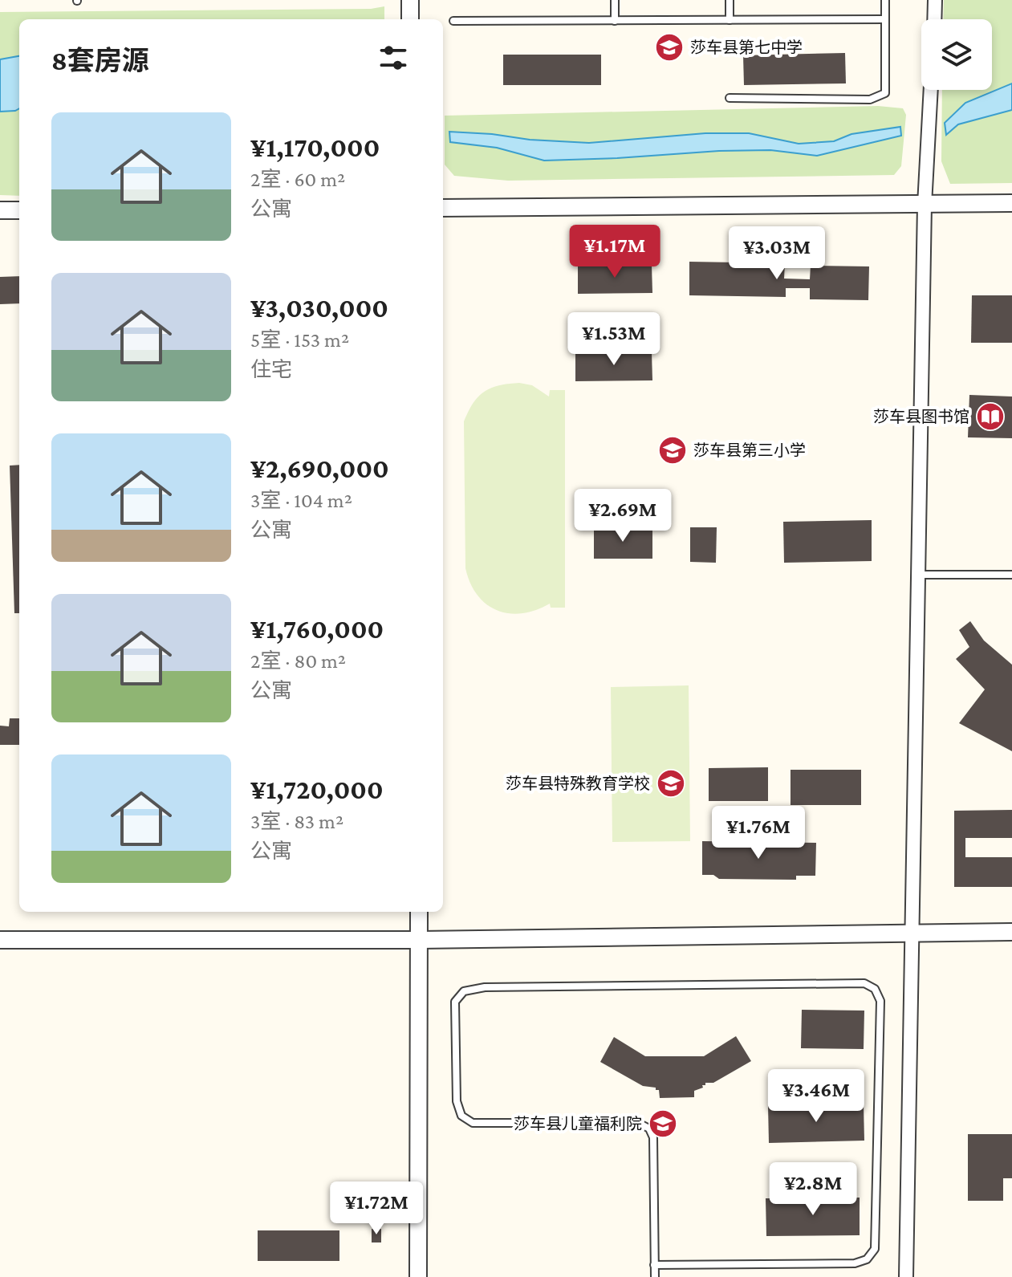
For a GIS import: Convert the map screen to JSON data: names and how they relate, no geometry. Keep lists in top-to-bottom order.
{
  "places": {
    "school or university": [
      "莎车县第七中学",
      "莎车县第三小学",
      "莎车县特殊教育学校",
      "莎车县儿童福利院"
    ],
    "library": ["莎车县图书馆"]
  },
  "page": {
    "heading": "8套房源",
    "list": [
      {
        "name": "¥1,170,000",
        "note": "2室 · 60 m² · 公寓"
      },
      {
        "name": "¥3,030,000",
        "note": "5室 · 153 m² · 住宅"
      },
      {
        "name": "¥2,690,000",
        "note": "3室 · 104 m² · 公寓"
      },
      {
        "name": "¥1,760,000",
        "note": "2室 · 80 m² · 公寓"
      },
      {
        "name": "¥1,720,000",
        "note": "3室 · 83 m² · 公寓"
      }
    ],
    "price": [
      "¥1.17M",
      "¥3.03M",
      "¥1.53M",
      "¥2.69M",
      "¥1.76M",
      "¥3.46M",
      "¥2.8M",
      "¥1.72M"
    ]
  }
}
